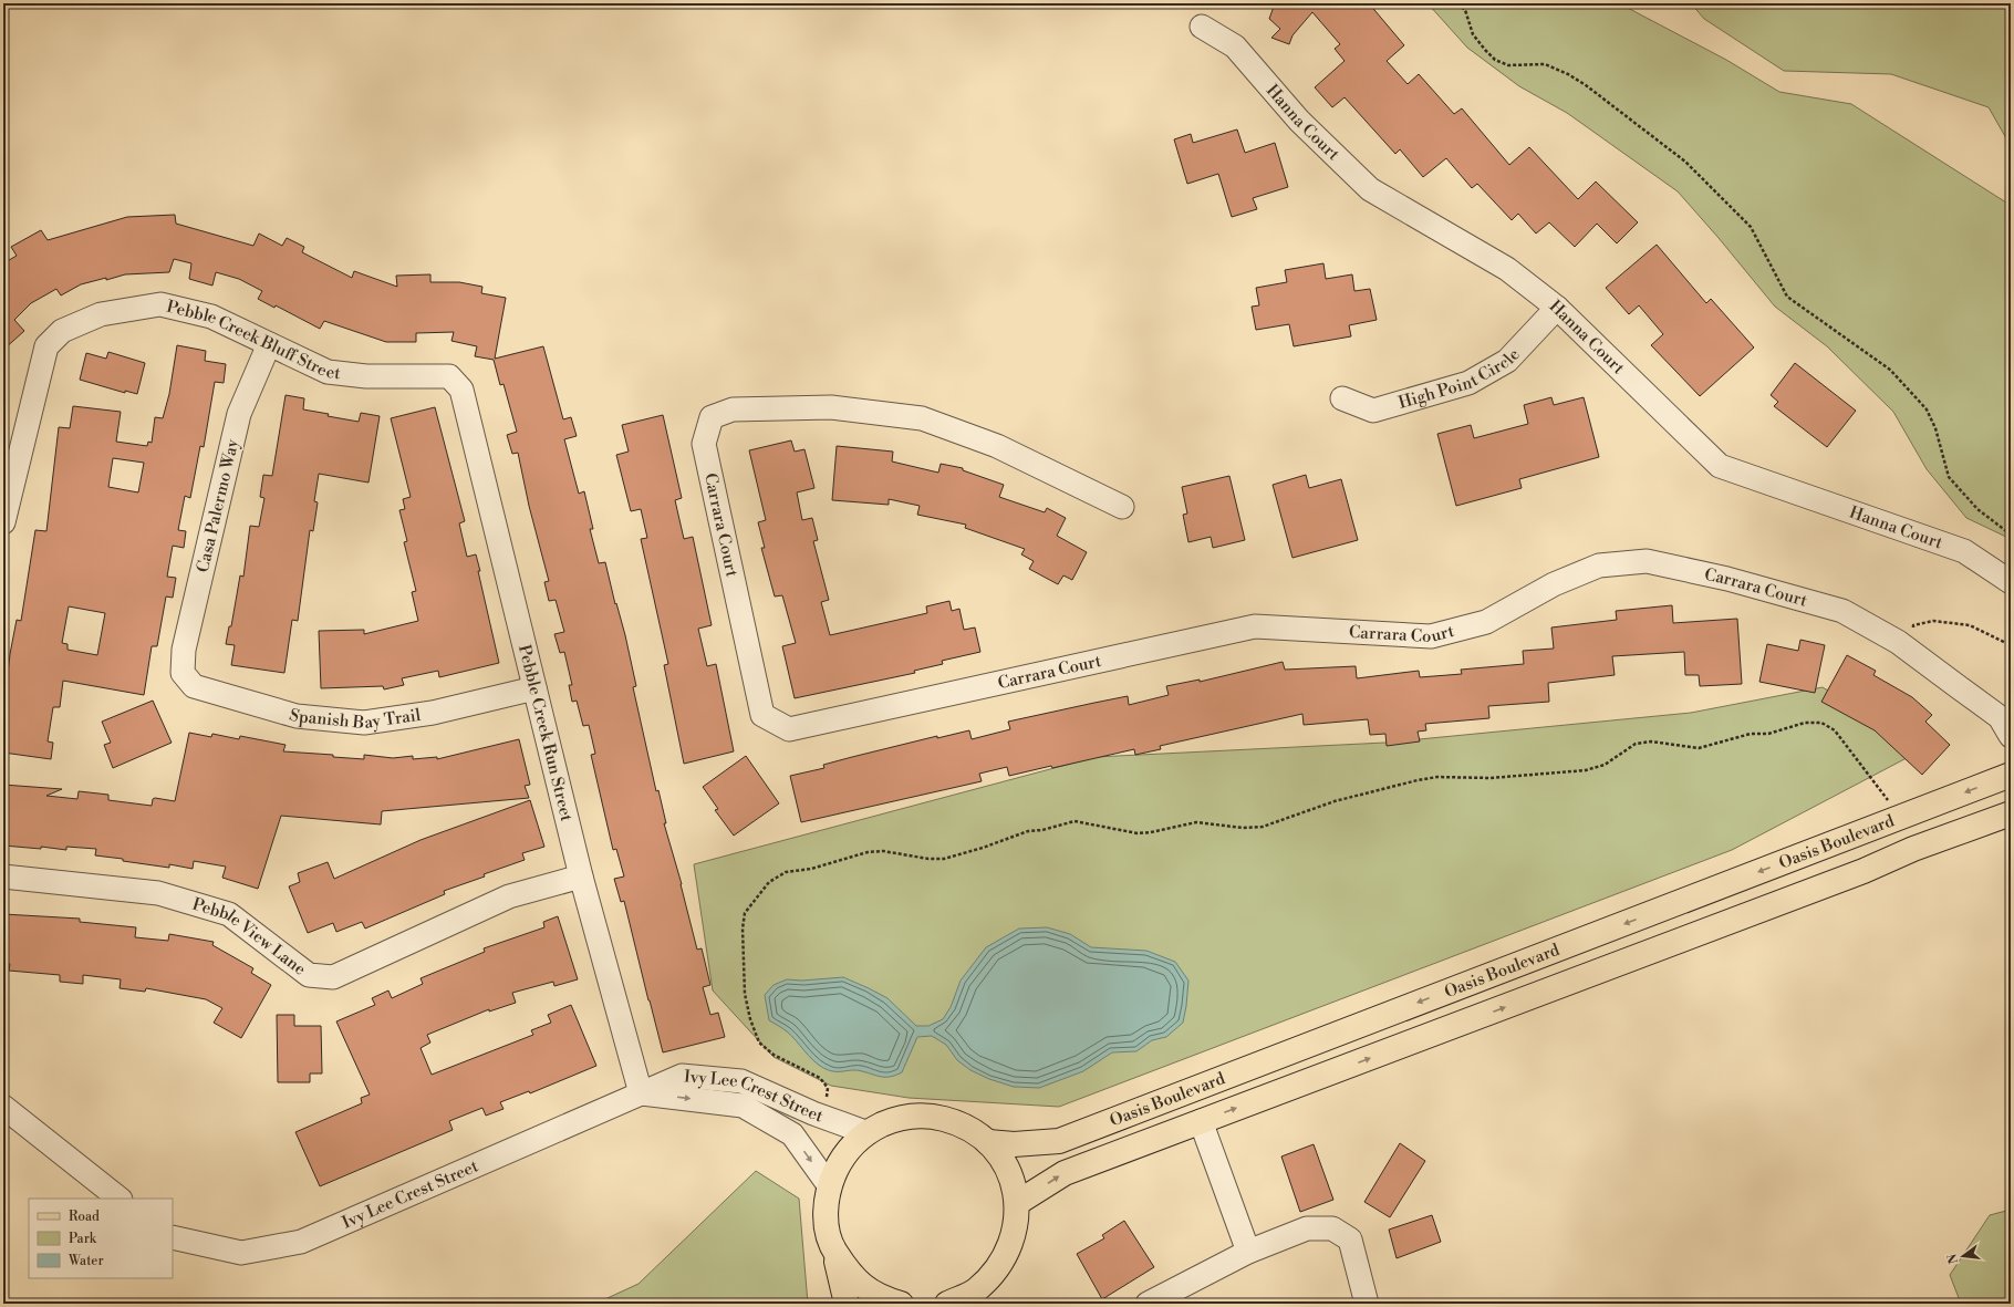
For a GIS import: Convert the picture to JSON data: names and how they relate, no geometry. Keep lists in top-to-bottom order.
{
  "streets": {
    "main road": ["Oasis Boulevard"],
    "street": [
      "Hanna Court",
      "Pebble Creek Bluff Street",
      "High Point Circle",
      "Casa Palermo Way",
      "Carrara Court",
      "Spanish Bay Trail",
      "Pebble Creek Run Street",
      "Pebble View Lane",
      "Ivy Lee Crest Street"
    ]
  },
  "crossings": [
    ["Hanna Court", "High Point Circle"],
    ["Pebble Creek Bluff Street", "Casa Palermo Way"],
    ["Pebble Creek Bluff Street", "Pebble Creek Run Street"],
    ["Casa Palermo Way", "Spanish Bay Trail"],
    ["Spanish Bay Trail", "Pebble Creek Run Street"],
    ["Pebble Creek Run Street", "Pebble View Lane"],
    ["Pebble Creek Run Street", "Ivy Lee Crest Street"],
    ["Oasis Boulevard", "Ivy Lee Crest Street"]
  ],
  "legend": ["Road", "Park", "Water"],
  "north": "left"
}
